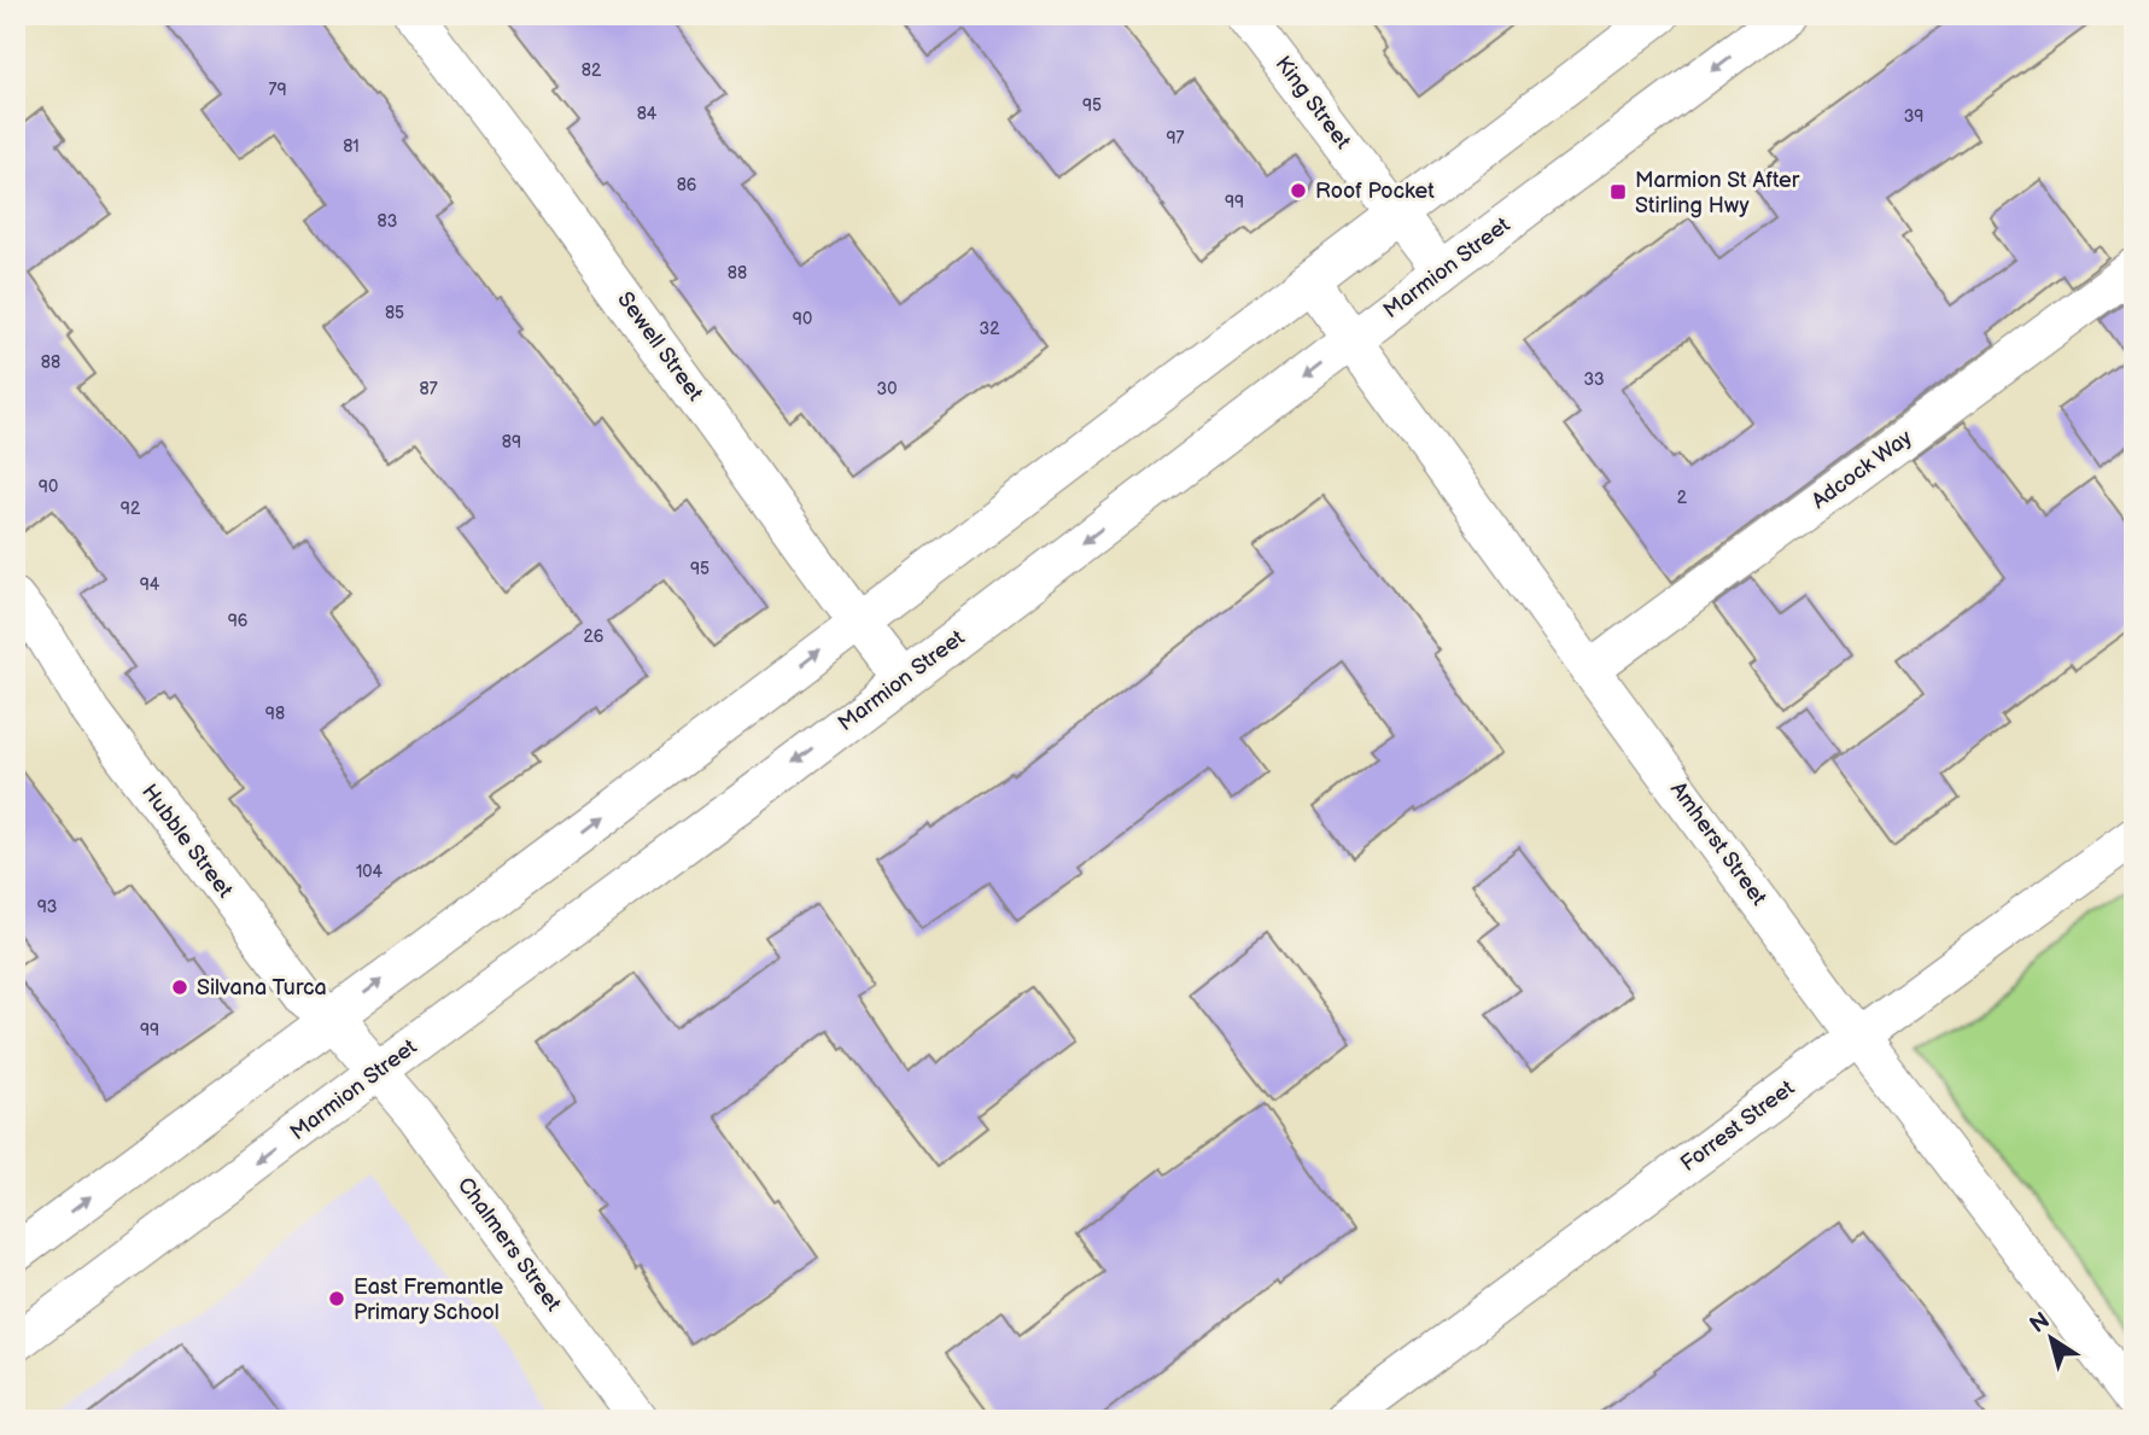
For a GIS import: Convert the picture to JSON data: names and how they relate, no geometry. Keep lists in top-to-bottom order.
{
  "streets": {
    "street": [
      "King Street",
      "Marmion Street",
      "Sewell Street",
      "Adcock Way",
      "Hubble Street",
      "Amherst Street",
      "Forrest Street",
      "Chalmers Street"
    ]
  },
  "crossings": [
    ["King Street", "Marmion Street"],
    ["Marmion Street", "Sewell Street"],
    ["Marmion Street", "Hubble Street"],
    ["Marmion Street", "Amherst Street"],
    ["Marmion Street", "Chalmers Street"],
    ["Adcock Way", "Amherst Street"],
    ["Hubble Street", "Chalmers Street"],
    ["Amherst Street", "Forrest Street"]
  ],
  "places": {
    "other": ["Roof Pocket", "Silvana Turca", "East Fremantle Primary School"],
    "transit": ["Marmion St After Stirling Hwy"]
  },
  "house_numbers": [
    "82",
    "79",
    "95",
    "84",
    "39",
    "97",
    "81",
    "86",
    "99",
    "83",
    "88",
    "85",
    "90",
    "32",
    "88",
    "33",
    "87",
    "30",
    "89",
    "90",
    "2",
    "92",
    "95",
    "94",
    "96",
    "26",
    "98",
    "104",
    "93",
    "99"
  ],
  "north": "top left"
}
